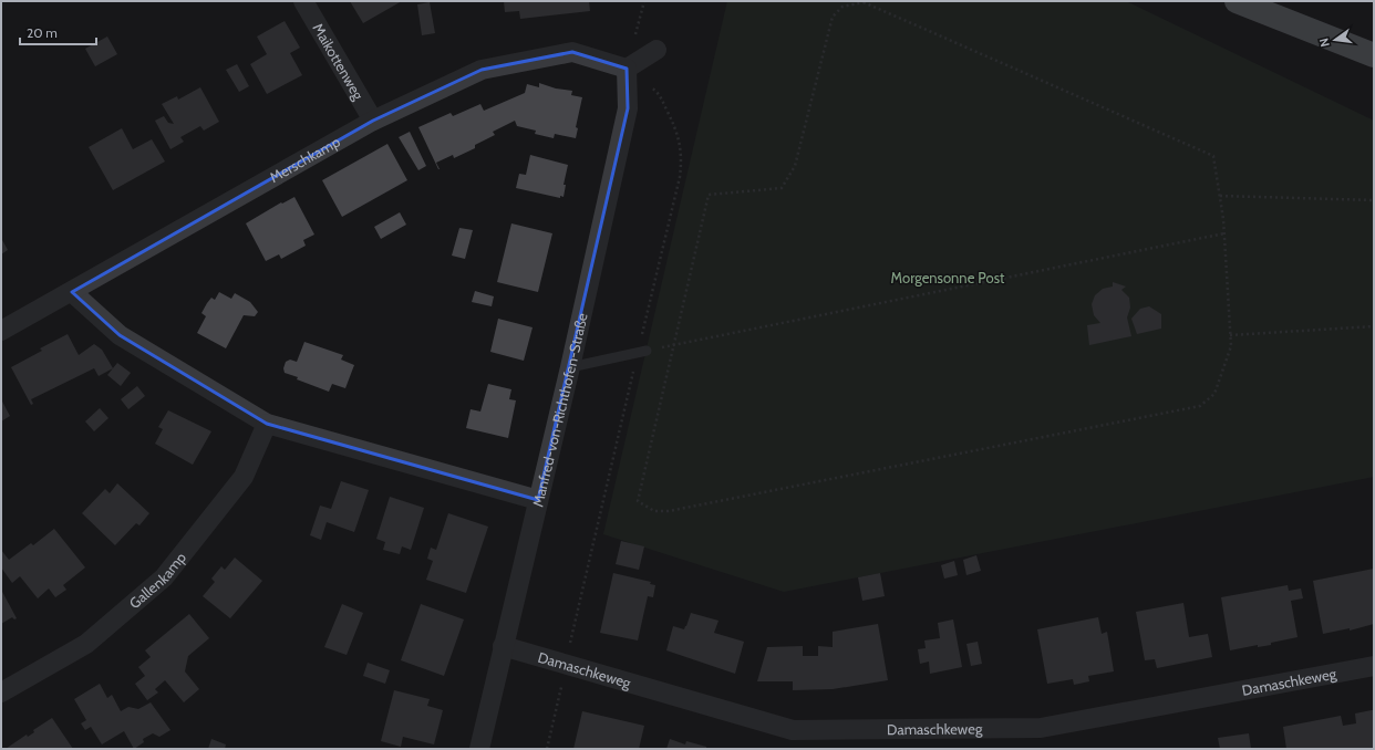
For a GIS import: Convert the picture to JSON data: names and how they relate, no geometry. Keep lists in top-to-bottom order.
{
  "streets": {
    "street": [
      "Maikottenweg",
      "Merschkamp",
      "Manfred-von-Richthofen-Straße",
      "Gallenkamp",
      "Damaschkeweg"
    ]
  },
  "crossings": [
    ["Maikottenweg", "Merschkamp"],
    ["Merschkamp", "Manfred-von-Richthofen-Straße"],
    ["Manfred-von-Richthofen-Straße", "Damaschkeweg"]
  ],
  "parks": ["Morgensonne Post"],
  "scale_bar": "20 m",
  "north": "left"
}
